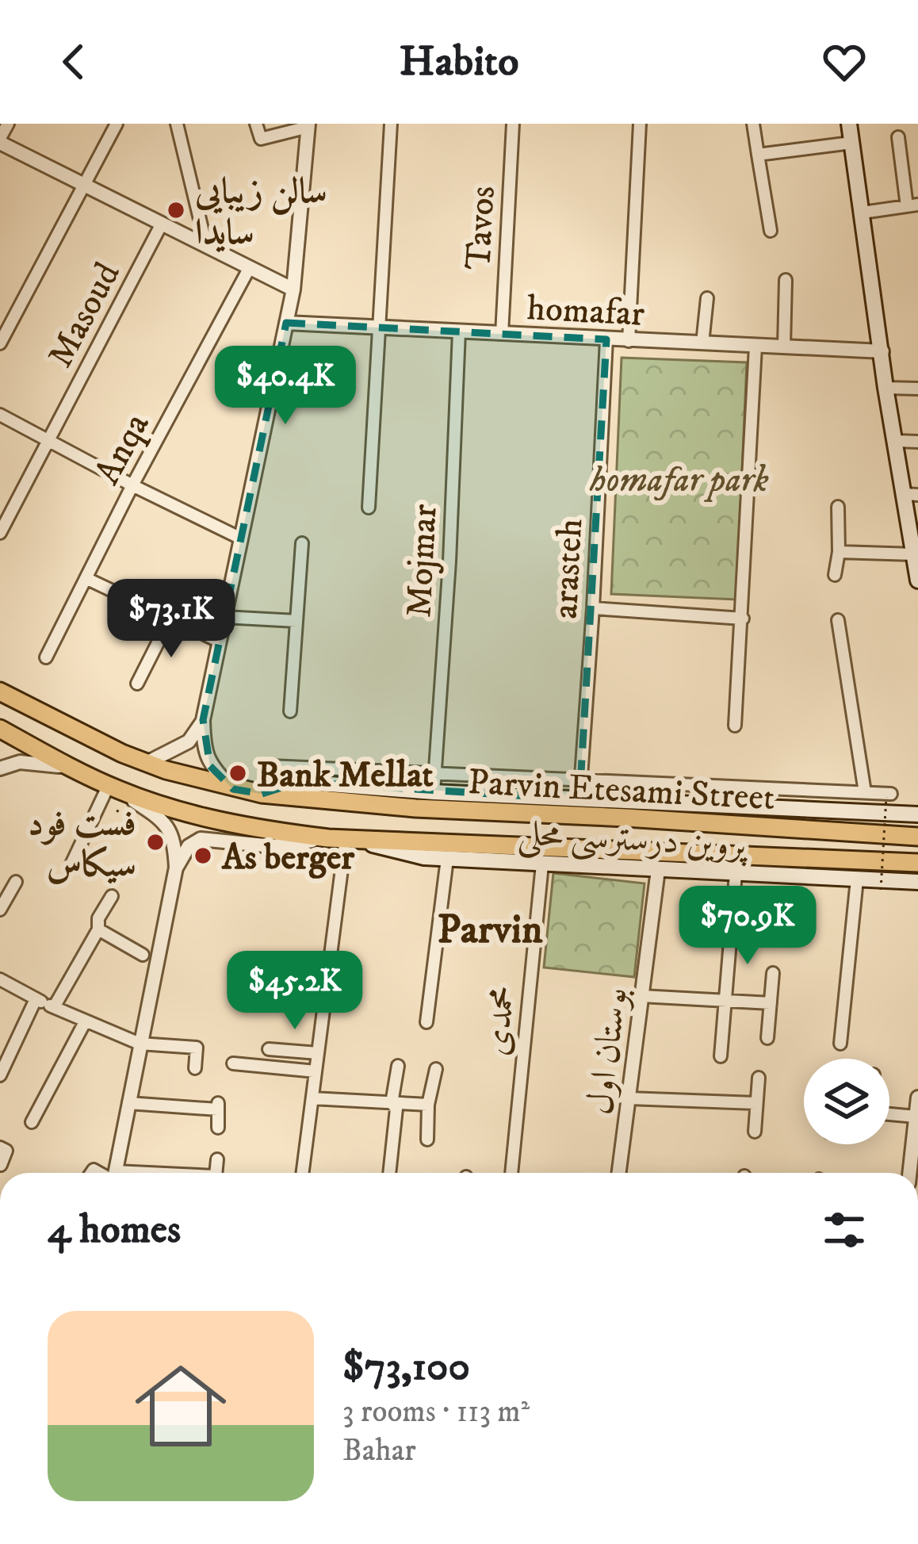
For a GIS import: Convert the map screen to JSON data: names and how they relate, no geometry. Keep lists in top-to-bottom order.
{
  "streets": {
    "main road": ["Parvin Etesami Street", "پروین درسترسی محلی"],
    "street": [
      "Tavos",
      "homafar",
      "Masoud",
      "Anqa",
      "Mojmar",
      "arasteh",
      "محمدی",
      "بوستان اول"
    ]
  },
  "crossings": [
    ["Tavos", "homafar"],
    ["homafar", "Mojmar"],
    ["homafar", "arasteh"],
    ["Parvin Etesami Street", "پروین درسترسی محلی"],
    ["پروین درسترسی محلی", "محمدی"],
    ["پروین درسترسی محلی", "بوستان اول"]
  ],
  "districts": ["Parvin"],
  "parks": ["homafar park"],
  "places": [
    "سالن زیبایی سایدا",
    "Bank Mellat",
    "فست فود سیکاس",
    "As berger"
  ],
  "page": {
    "header": "Habito",
    "price": [
      "$40.4K",
      "$73.1K",
      "$70.9K",
      "$45.2K"
    ],
    "heading": "4 homes",
    "list": [
      {
        "name": "$73,100",
        "note": "3 rooms · 113 m² · Bahar"
      }
    ]
  }
}
